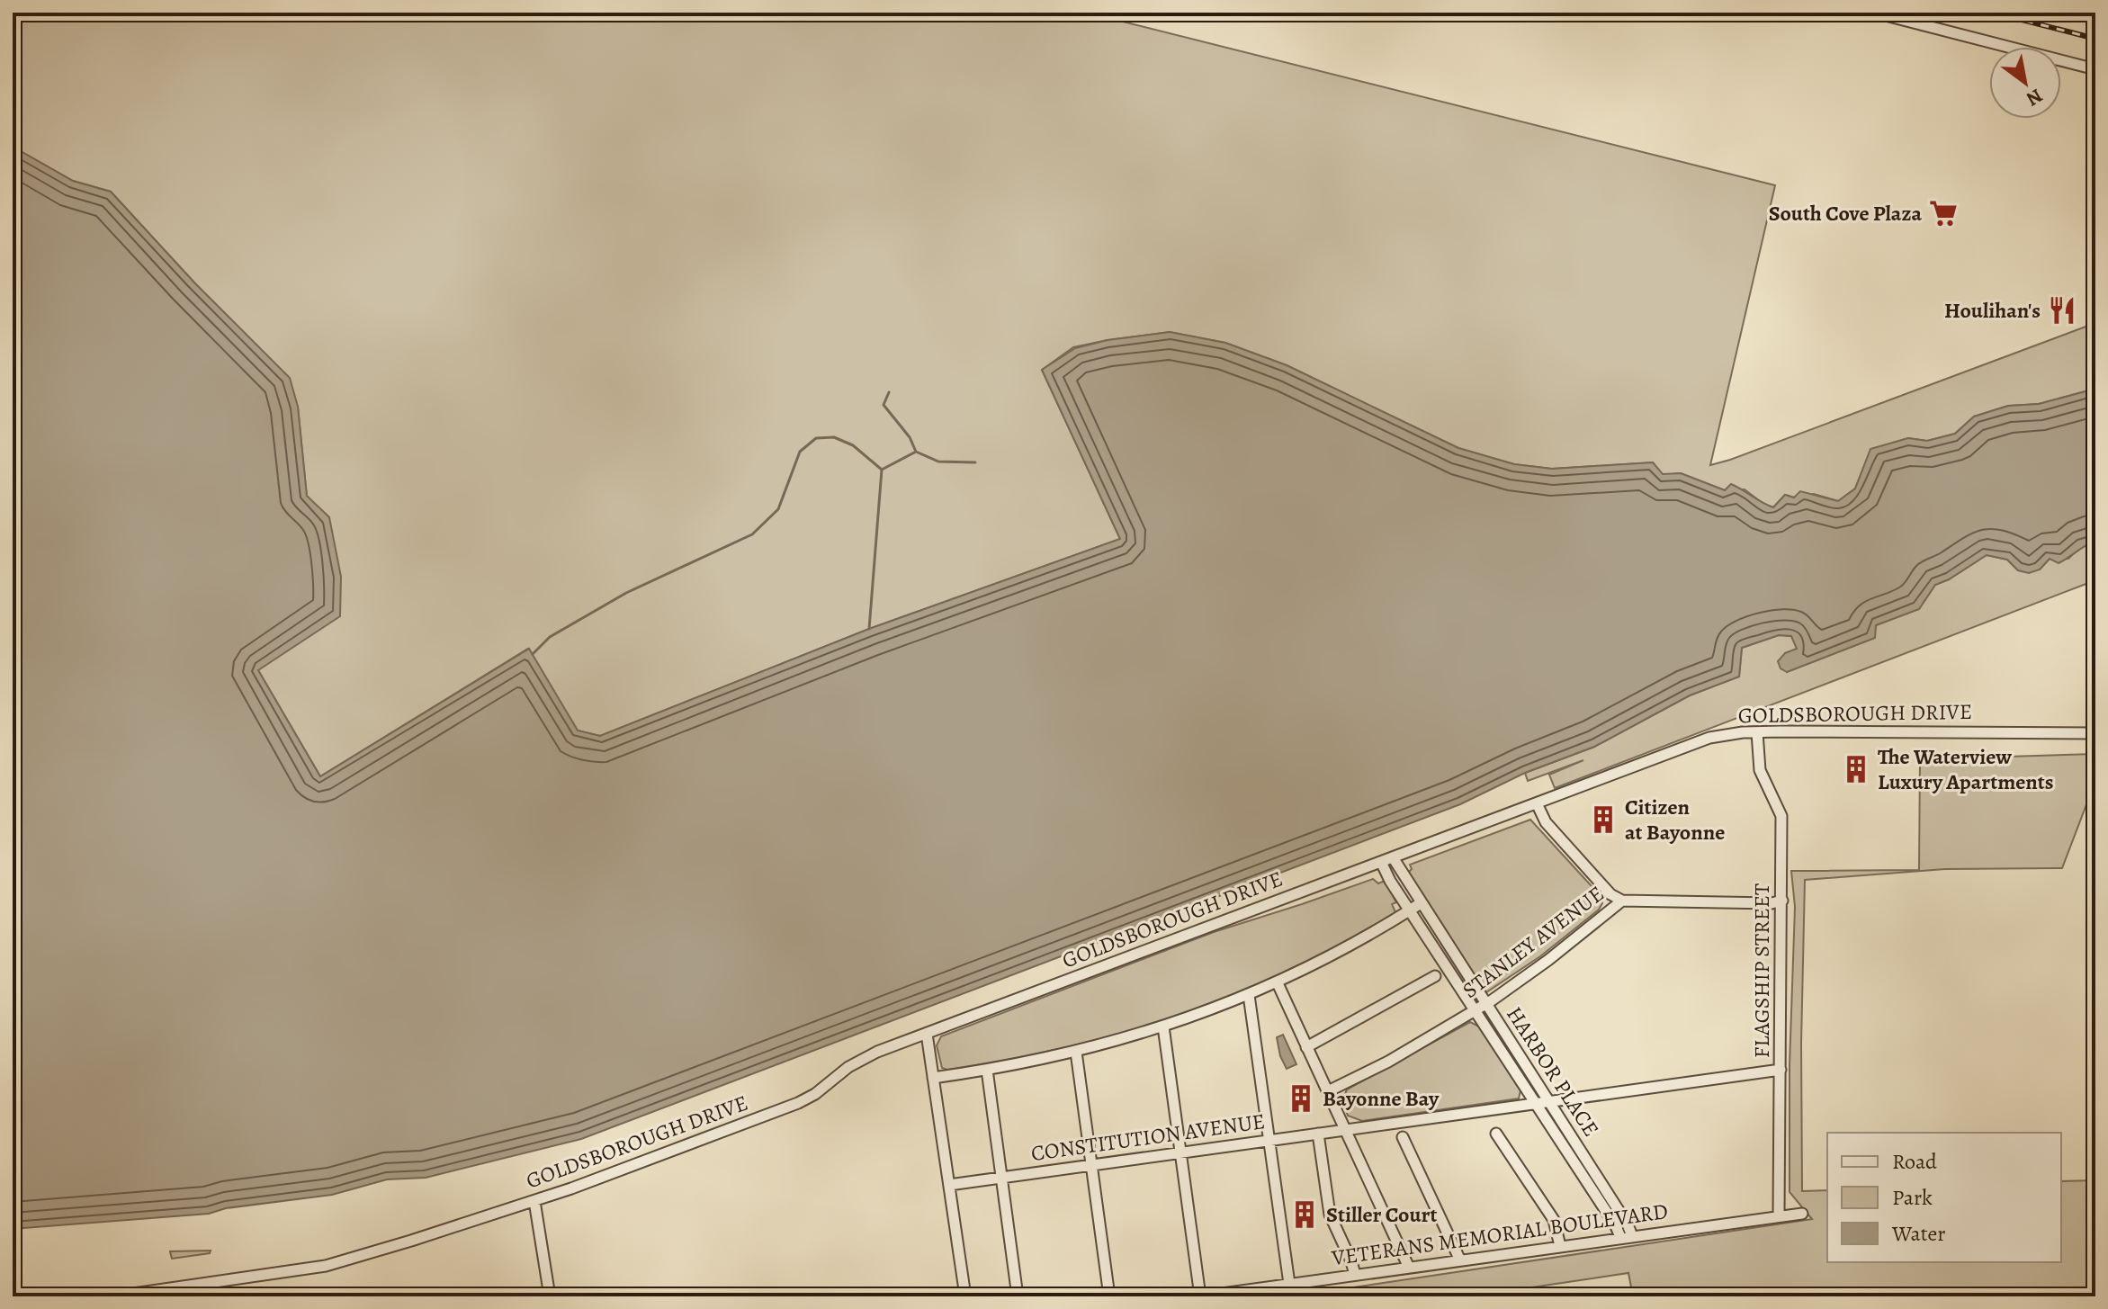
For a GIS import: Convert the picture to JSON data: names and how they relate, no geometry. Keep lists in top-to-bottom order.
{
  "streets": {
    "street": [
      "GOLDSBOROUGH DRIVE",
      "STANLEY AVENUE",
      "FLAGSHIP STREET",
      "HARBOR PLACE",
      "CONSTITUTION AVENUE",
      "VETERANS MEMORIAL BOULEVARD"
    ]
  },
  "crossings": [
    ["GOLDSBOROUGH DRIVE", "FLAGSHIP STREET"],
    ["GOLDSBOROUGH DRIVE", "HARBOR PLACE"],
    ["STANLEY AVENUE", "FLAGSHIP STREET"],
    ["STANLEY AVENUE", "HARBOR PLACE"],
    ["FLAGSHIP STREET", "CONSTITUTION AVENUE"],
    ["FLAGSHIP STREET", "VETERANS MEMORIAL BOULEVARD"],
    ["HARBOR PLACE", "CONSTITUTION AVENUE"],
    ["HARBOR PLACE", "VETERANS MEMORIAL BOULEVARD"]
  ],
  "places": {
    "supermarket": ["South Cove Plaza"],
    "restaurant": ["Houlihan's"],
    "building": [
      "The Waterview Luxury Apartments",
      "Citizen at Bayonne",
      "Bayonne Bay",
      "Stiller Court"
    ]
  },
  "legend": ["Road", "Park", "Water"],
  "north": "bottom right"
}
